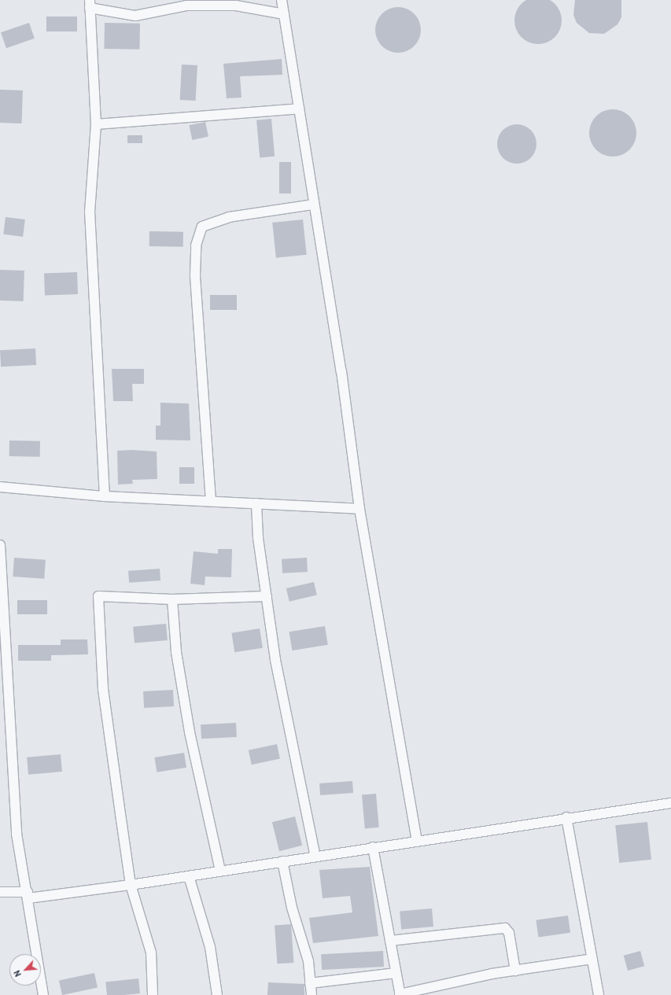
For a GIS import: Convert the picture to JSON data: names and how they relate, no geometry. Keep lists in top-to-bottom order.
{
  "north": "bottom left"
}
